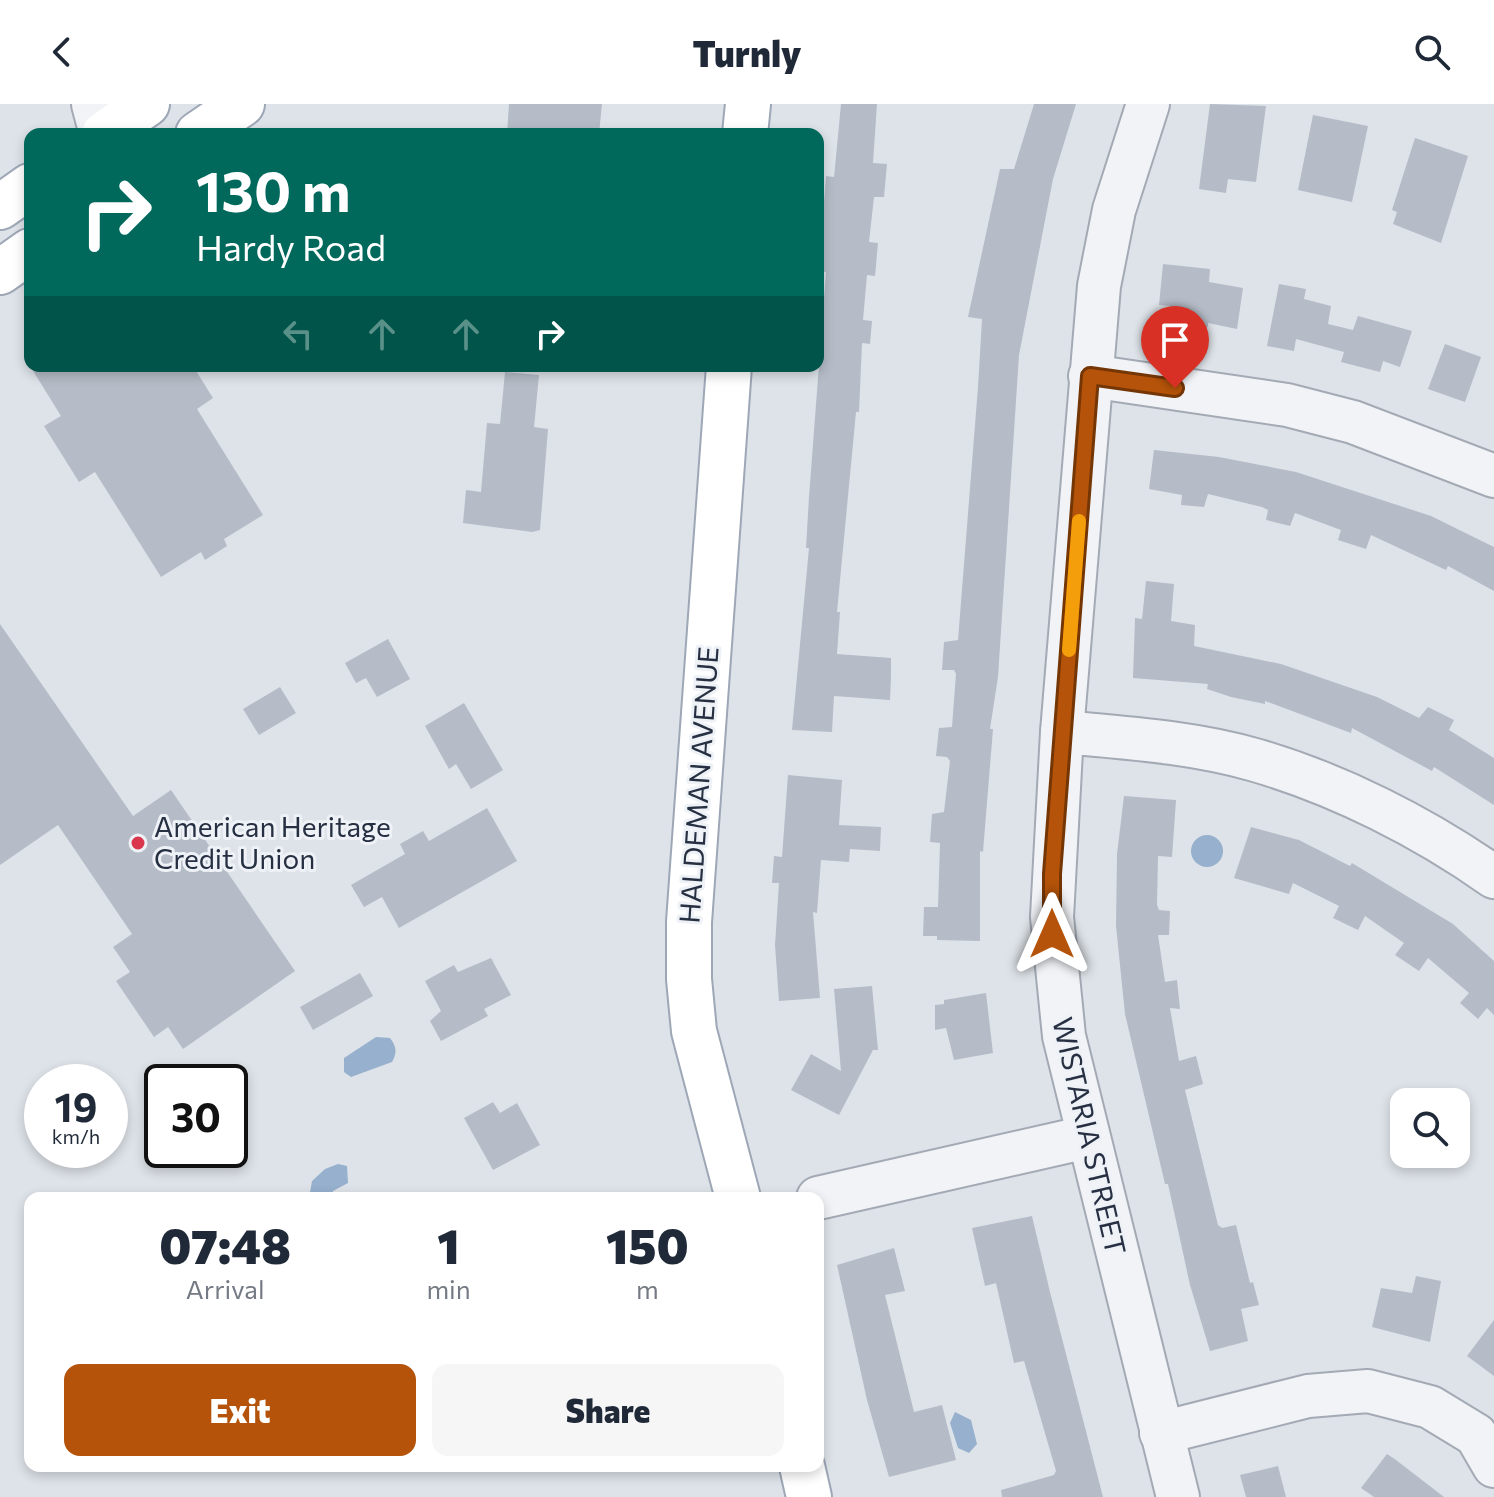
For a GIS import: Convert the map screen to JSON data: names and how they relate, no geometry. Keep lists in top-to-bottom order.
{
  "streets": {
    "main road": ["HALDEMAN AVENUE"],
    "street": ["WISTARIA STREET"]
  },
  "places": ["American Heritage Credit Union"],
  "page": {
    "header": "Turnly",
    "turn": ["130 m", "Hardy Road"],
    "speed": "19 km/h",
    "limit": "30",
    "eta": [
      "07:48",
      "Arrival",
      "1",
      "min",
      "150",
      "m"
    ],
    "buttons": ["Exit", "Share"]
  }
}
